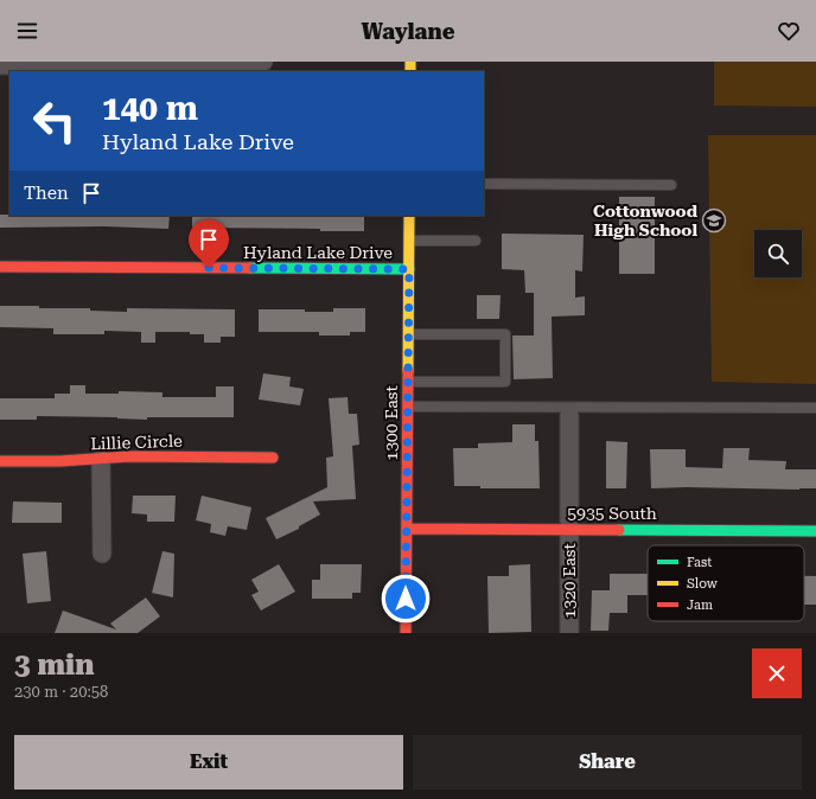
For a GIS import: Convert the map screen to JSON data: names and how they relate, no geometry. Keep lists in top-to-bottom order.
{
  "streets": {
    "street": [
      "Hyland Lake Drive",
      "1300 East",
      "Lillie Circle",
      "5935 South",
      "1320 East"
    ]
  },
  "crossings": [
    ["Hyland Lake Drive", "1300 East"],
    ["1300 East", "5935 South"],
    ["5935 South", "1320 East"]
  ],
  "places": {
    "school or university": ["Cottonwood High School"]
  },
  "legend": ["Fast", "Slow", "Jam"],
  "page": {
    "header": "Waylane",
    "turn": ["140 m", "Hyland Lake Drive"],
    "then": "Then",
    "heading": ["3 min", "230 m · 20:58"],
    "buttons": ["Exit", "Share"]
  }
}
